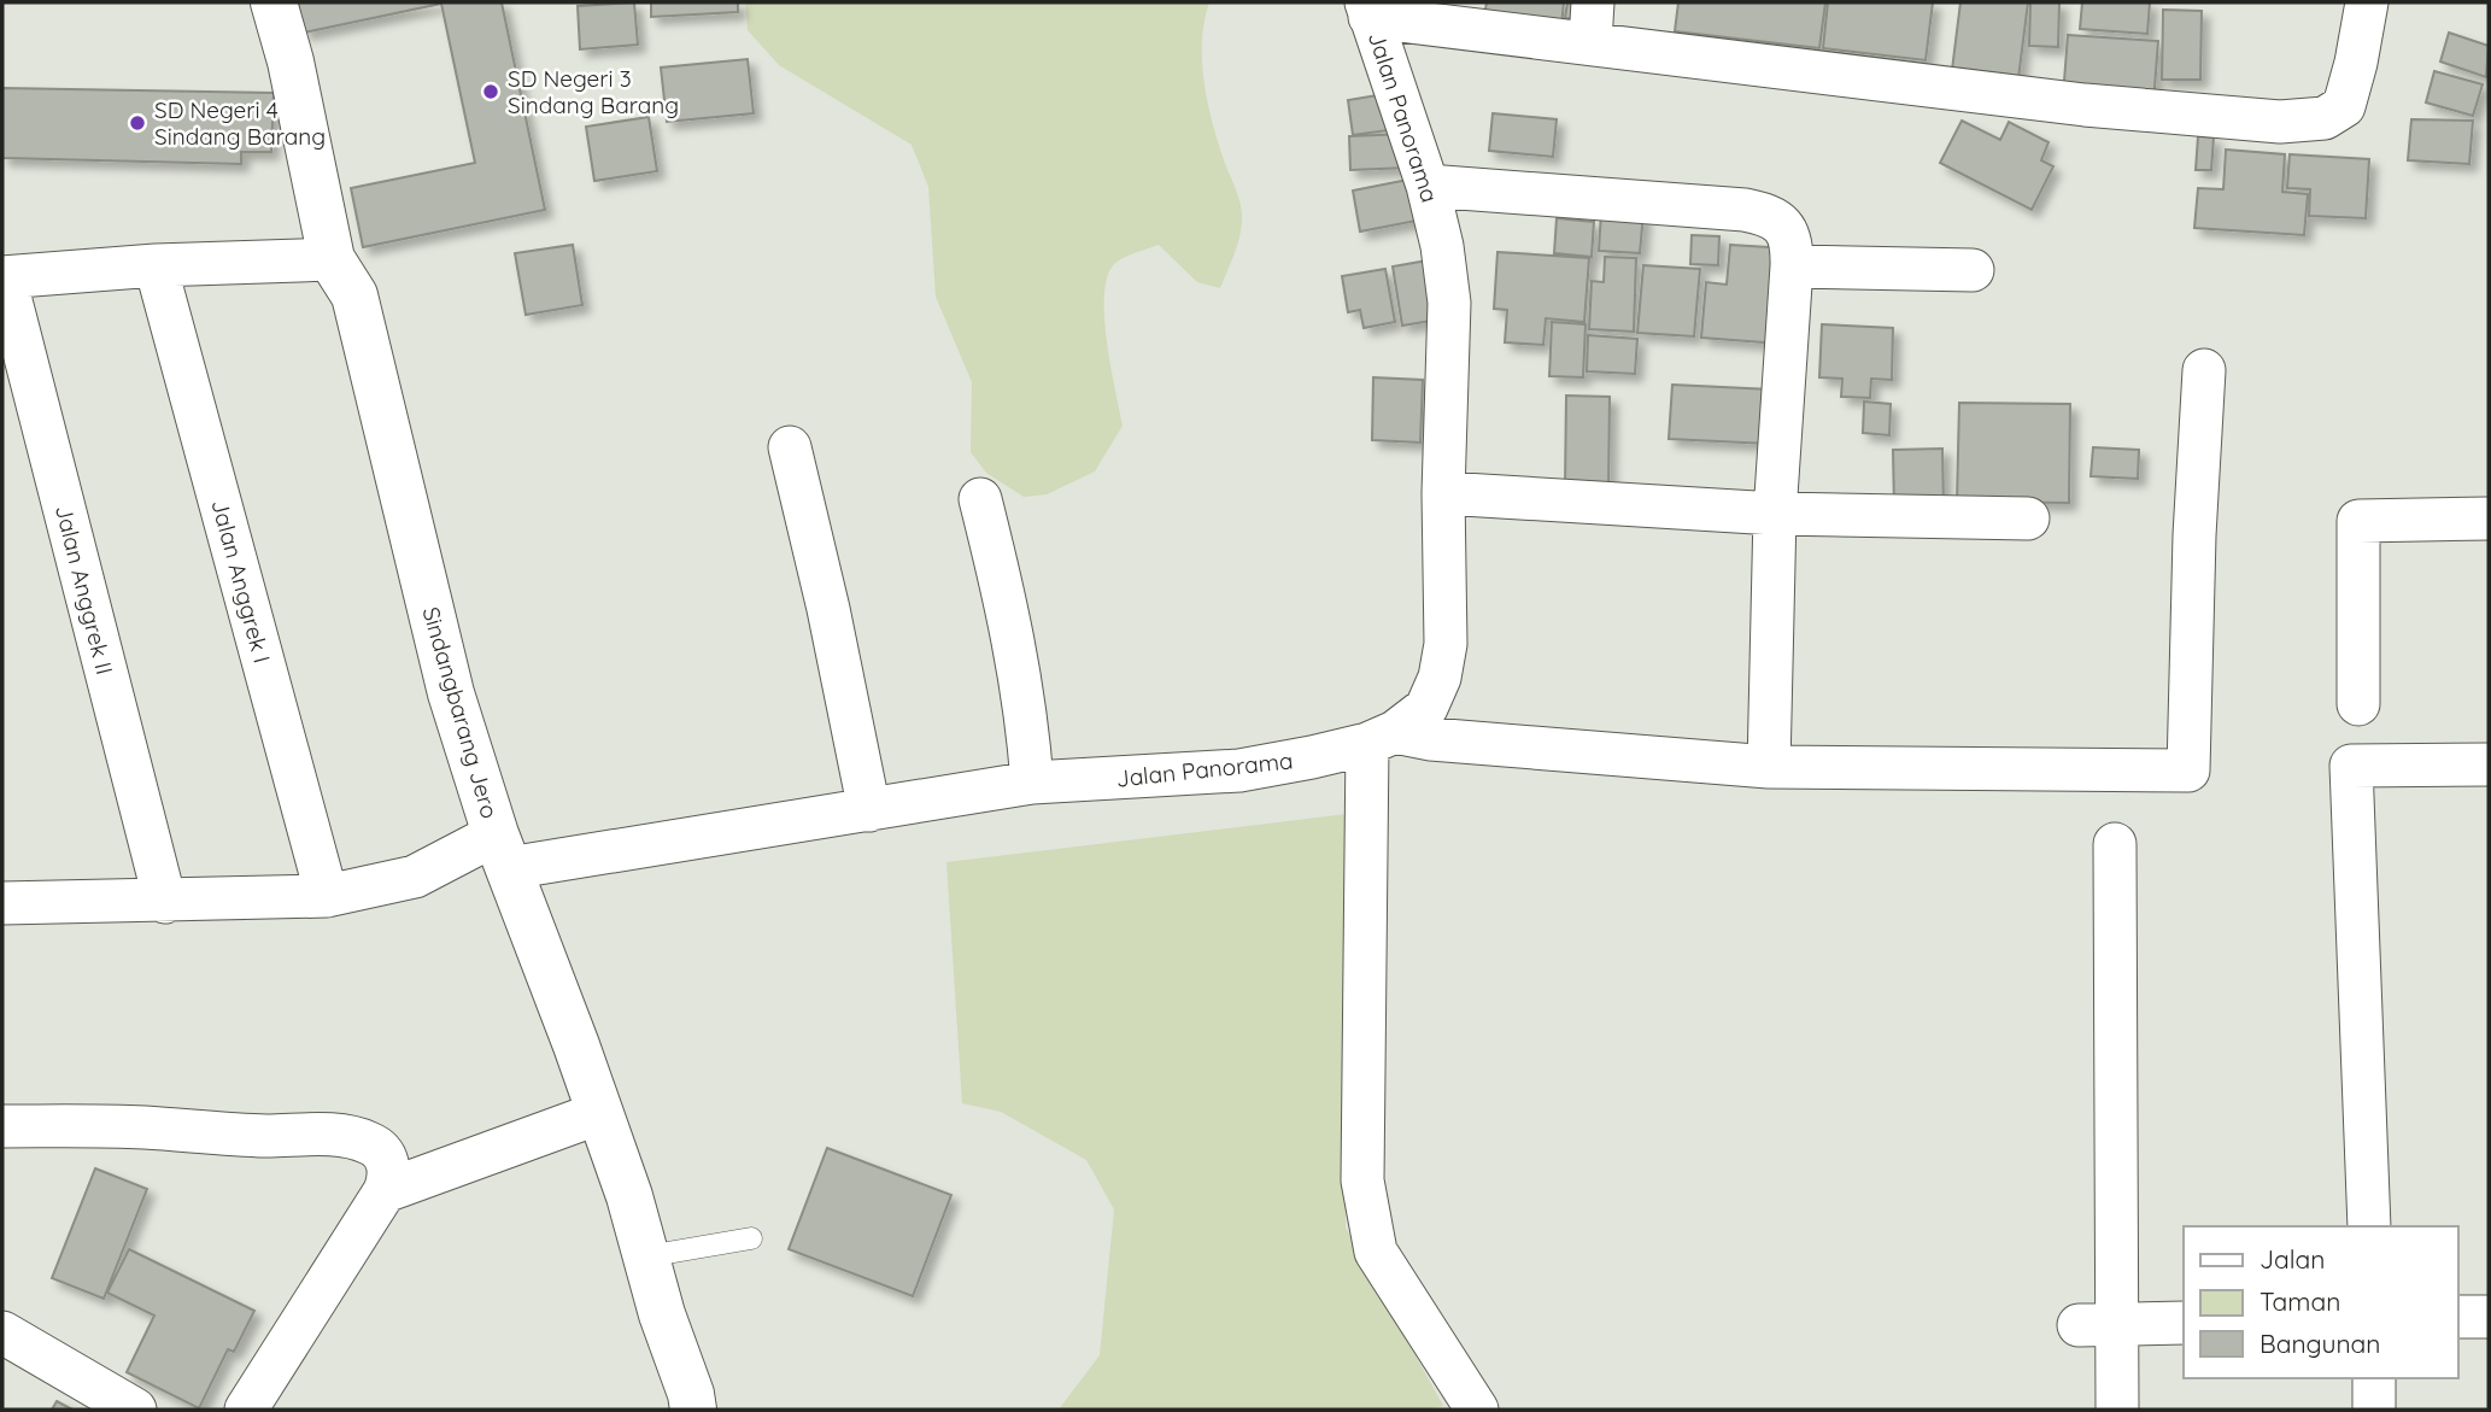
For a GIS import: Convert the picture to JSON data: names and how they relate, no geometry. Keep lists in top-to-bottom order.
{
  "streets": {
    "street": [
      "Jalan Panorama",
      "Jalan Anggrek I",
      "Jalan Anggrek II",
      "Sindangbarang Jero"
    ]
  },
  "crossings": [
    ["Jalan Panorama", "Jalan Anggrek I"],
    ["Jalan Panorama", "Jalan Anggrek II"],
    ["Jalan Panorama", "Sindangbarang Jero"]
  ],
  "places": ["SD Negeri 3 Sindang Barang", "SD Negeri 4 Sindang Barang"],
  "legend": ["Jalan", "Taman", "Bangunan"]
}
